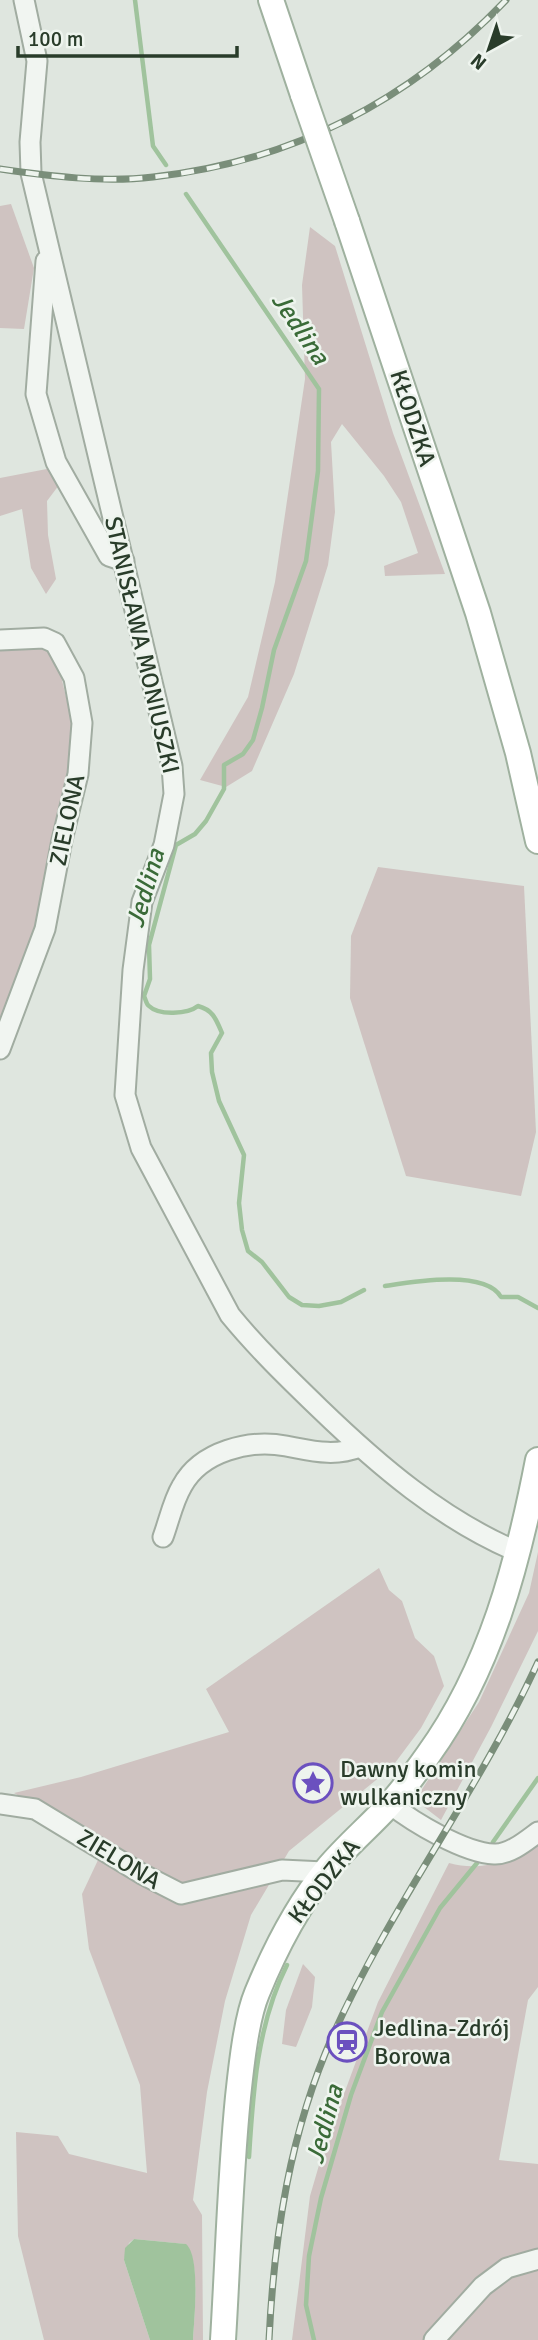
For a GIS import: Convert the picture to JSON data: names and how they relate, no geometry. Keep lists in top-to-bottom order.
{
  "streets": {
    "main road": ["KŁODZKA"],
    "street": ["STANISŁAWA MONIUSZKI", "ZIELONA"]
  },
  "crossings": [
    ["KŁODZKA", "STANISŁAWA MONIUSZKI"],
    ["KŁODZKA", "ZIELONA"]
  ],
  "water": ["Jedlina"],
  "places": {
    "place": ["Dawny komin wulkaniczny"],
    "station": ["Jedlina-Zdrój Borowa"]
  },
  "scale_bar": "100 m",
  "north": "bottom left"
}
